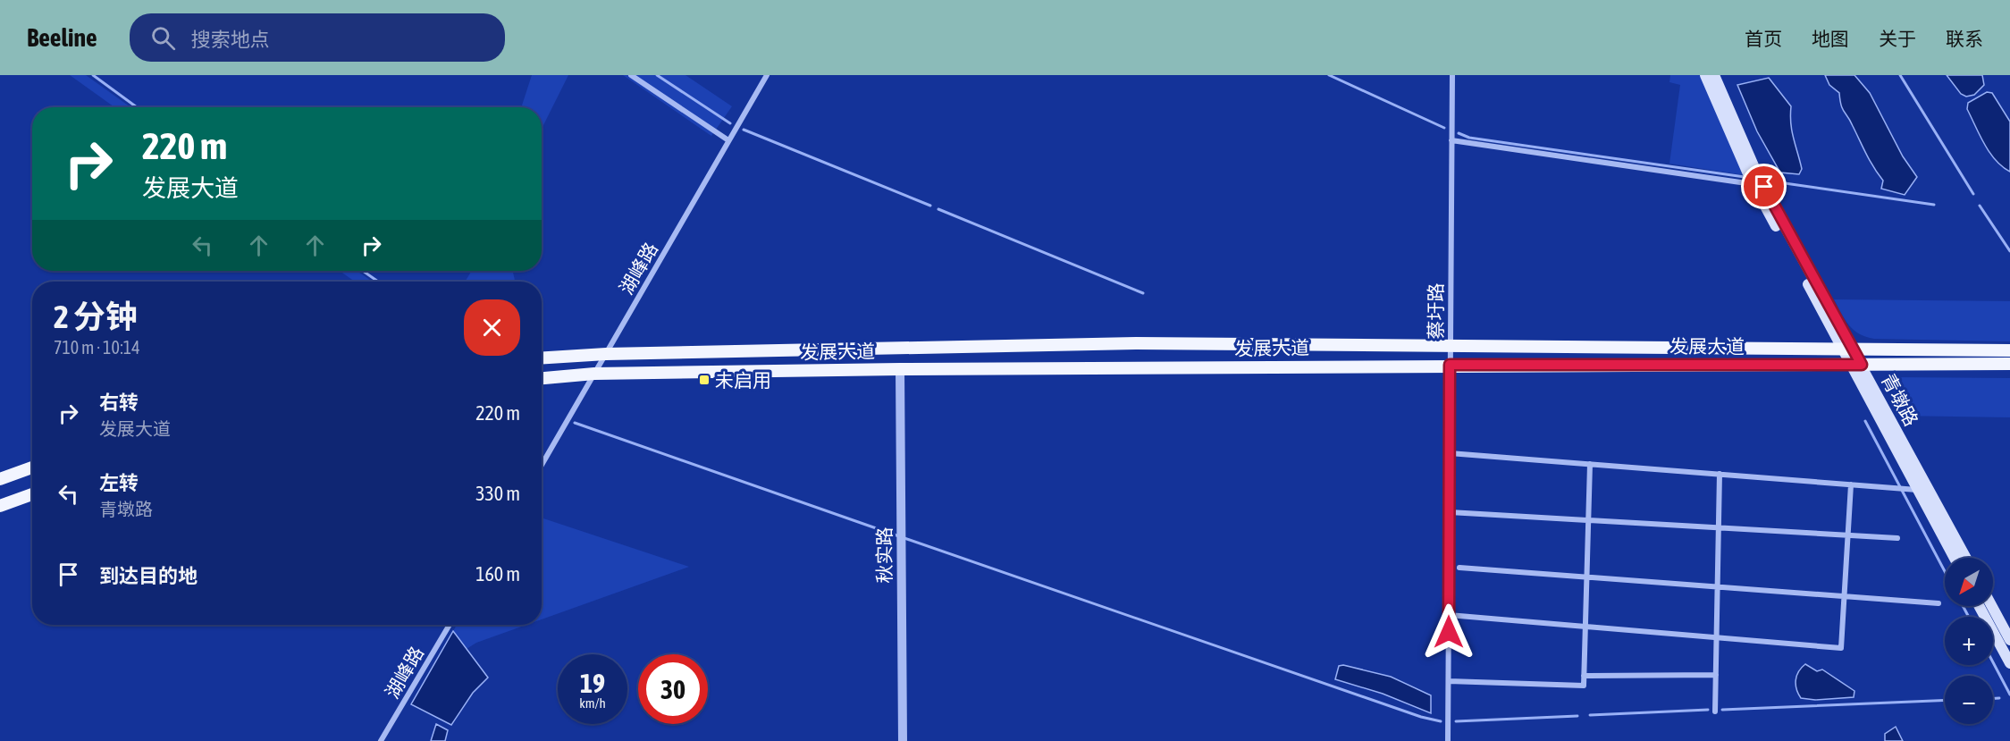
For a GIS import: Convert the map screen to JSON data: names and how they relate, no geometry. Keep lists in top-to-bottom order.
{
  "streets": {
    "main road": ["发展大道", "青墩路"],
    "street": ["湖峰路", "蔡圩路", "秋实路"]
  },
  "crossings": [
    ["湖峰路", "发展大道"],
    ["蔡圩路", "发展大道"],
    ["发展大道", "青墩路"],
    ["发展大道", "秋实路"]
  ],
  "places": {
    "transit": ["未启用"]
  },
  "north": "bottom left",
  "page": {
    "header": "Beeline",
    "search": "搜索地点",
    "nav": [
      "首页",
      "地图",
      "关于",
      "联系"
    ],
    "turn": ["220 m", "发展大道"],
    "heading": ["2 分钟", "710 m · 10:14"],
    "list": [
      {
        "name": "右转",
        "note": "发展大道",
        "value": "220 m"
      },
      {
        "name": "左转",
        "note": "青墩路",
        "value": "330 m"
      },
      {
        "name": "到达目的地",
        "value": "160 m"
      }
    ],
    "map_buttons": ["+", "−"],
    "speed": "19 km/h",
    "limit": "30"
  }
}
